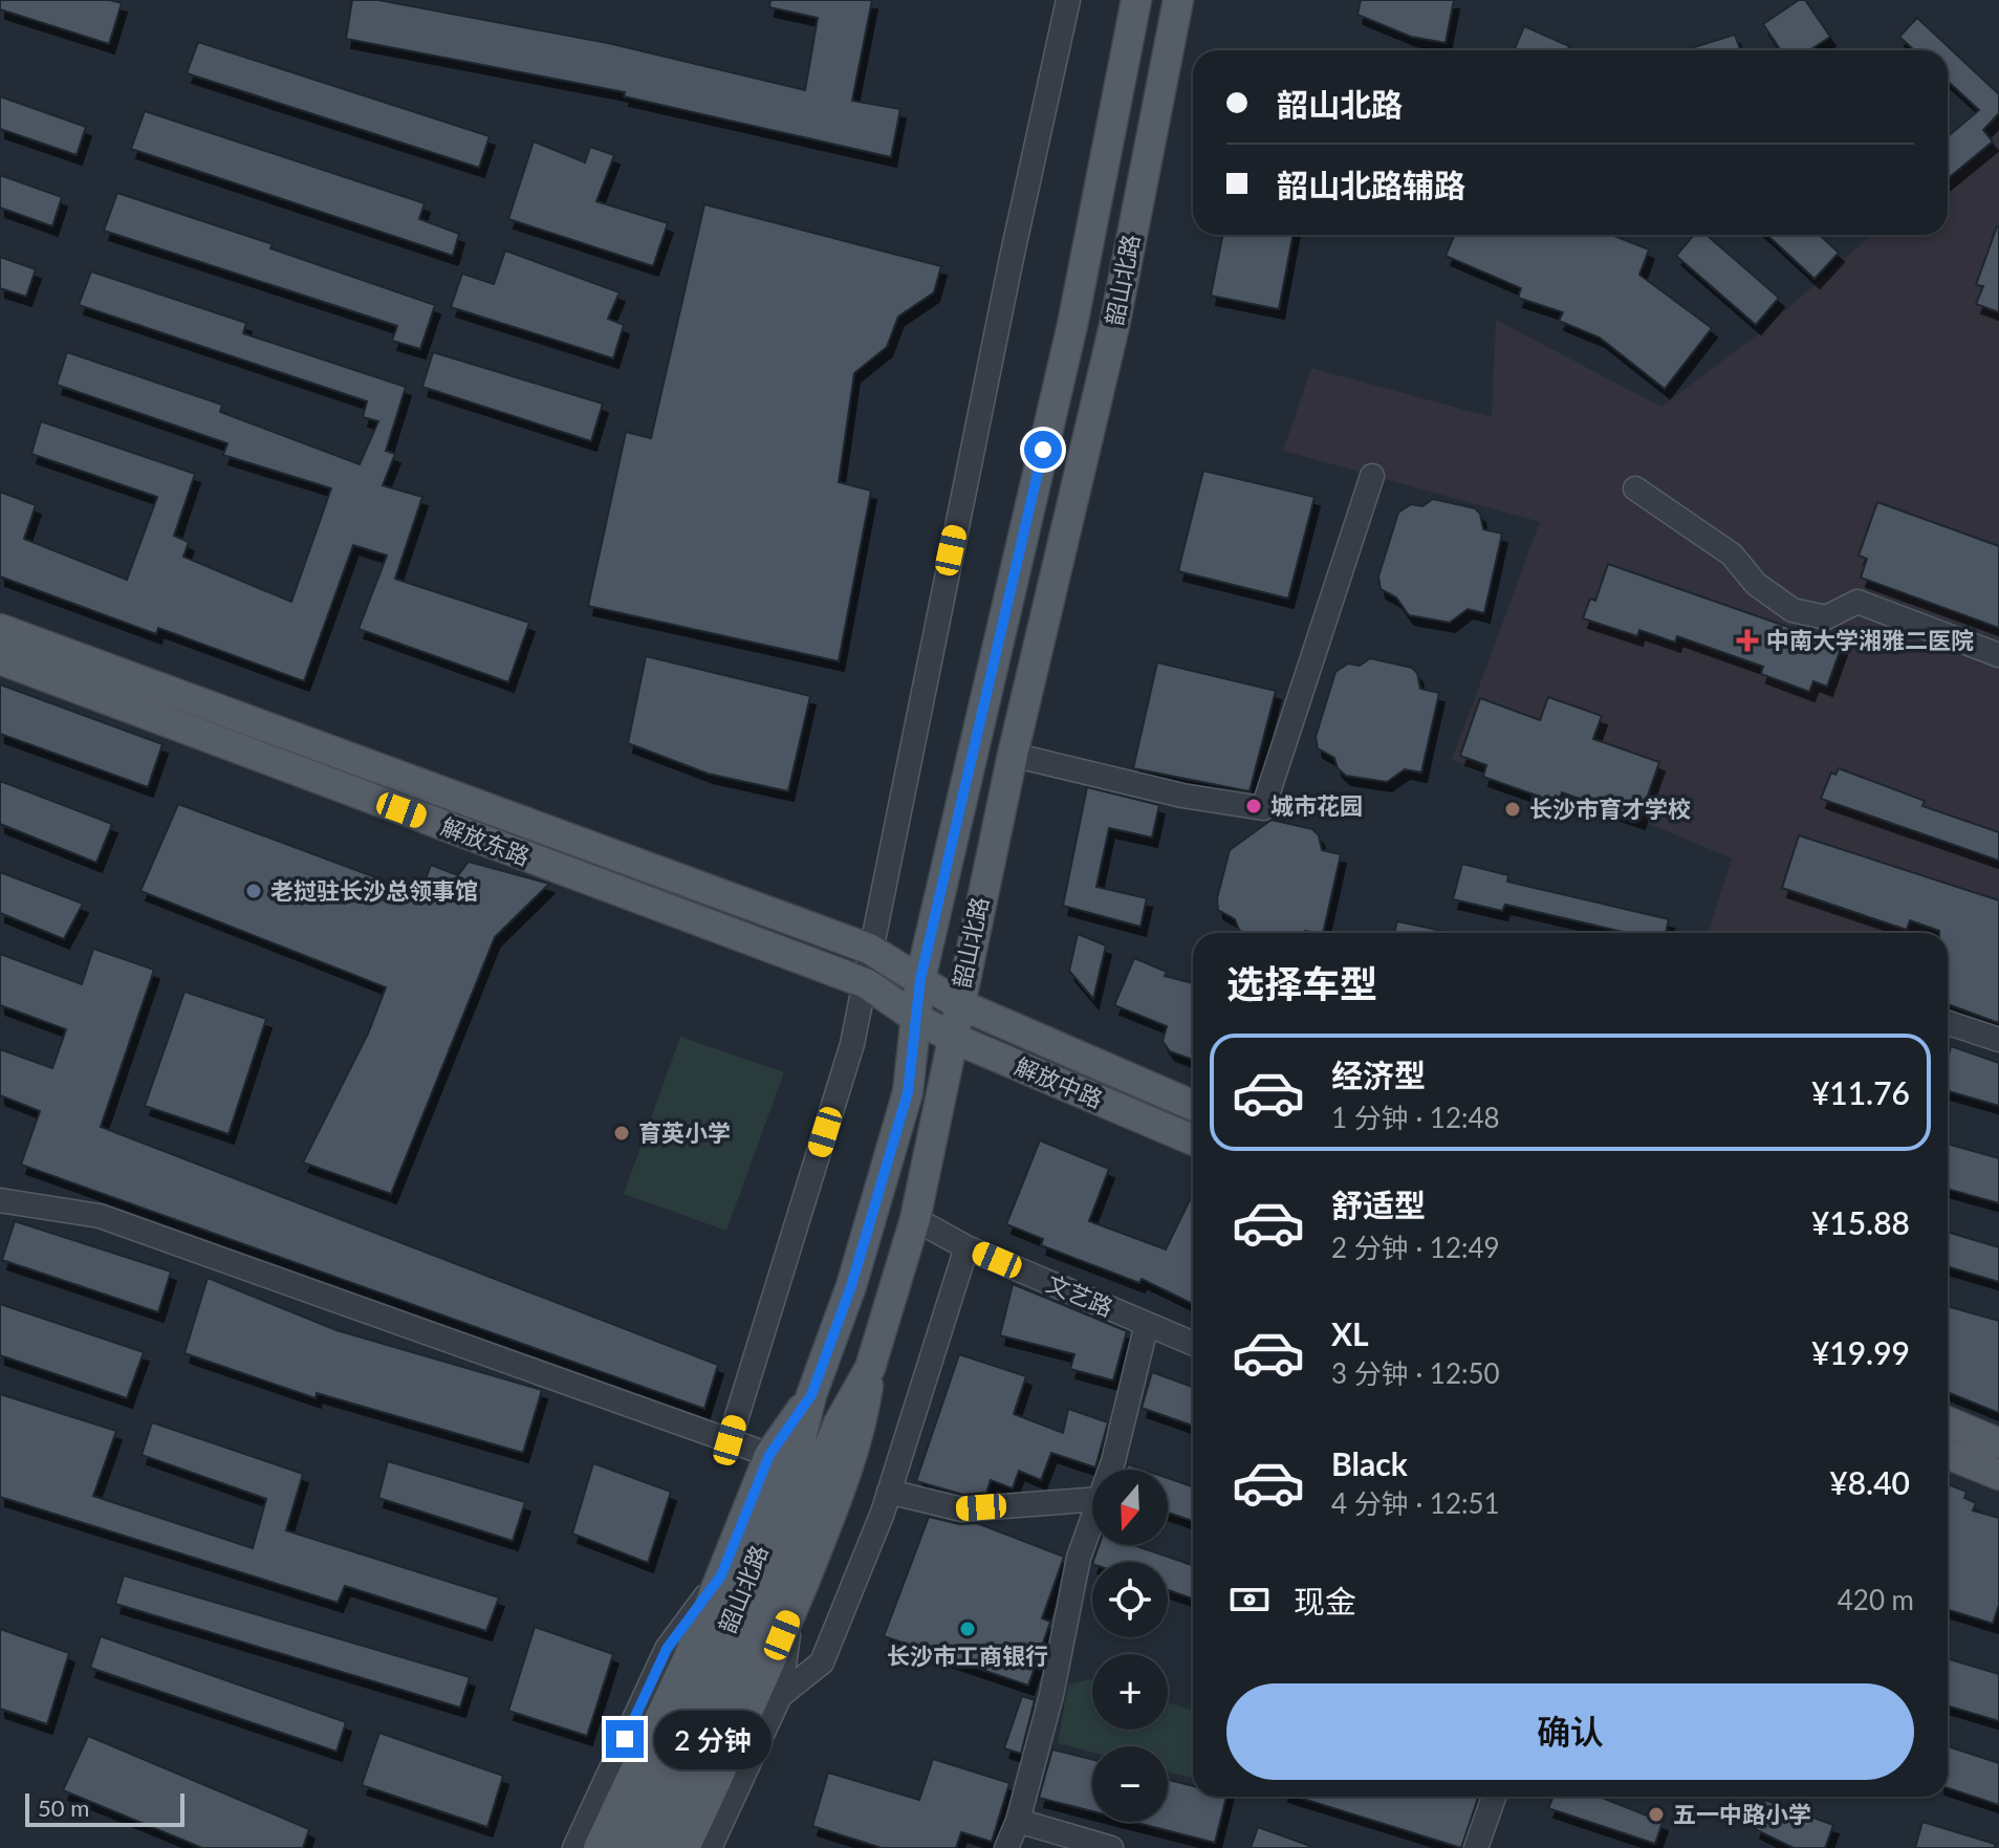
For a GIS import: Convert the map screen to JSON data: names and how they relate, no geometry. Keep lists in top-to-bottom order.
{
  "streets": {
    "main road": ["韶山北路", "解放东路", "解放中路"],
    "street": ["文艺路"]
  },
  "crossings": [
    ["韶山北路", "解放东路"],
    ["韶山北路", "解放中路"],
    ["韶山北路", "文艺路"],
    ["解放东路", "解放中路"]
  ],
  "places": {
    "health": ["中南大学湘雅二医院"],
    "other": [
      "城市花园",
      "长沙市育才学校",
      "老挝驻长沙总领事馆",
      "育英小学",
      "长沙市工商银行",
      "五一中路小学"
    ]
  },
  "scale_bar": "50 m",
  "north": "bottom",
  "page": {
    "banner": ["韶山北路", "韶山北路辅路"],
    "heading": "选择车型",
    "list": [
      {
        "name": "经济型",
        "note": "1 分钟 · 12:48",
        "value": "¥11.76"
      },
      {
        "name": "舒适型",
        "note": "2 分钟 · 12:49",
        "value": "¥15.88"
      },
      {
        "name": "XL",
        "note": "3 分钟 · 12:50",
        "value": "¥19.99"
      },
      {
        "name": "Black",
        "note": "4 分钟 · 12:51",
        "value": "¥8.40"
      }
    ],
    "map_buttons": ["+", "−"],
    "pay": ["现金", "420 m"],
    "buttons": "确认",
    "bubble": "2 分钟",
    "scale": "50 m"
  }
}
